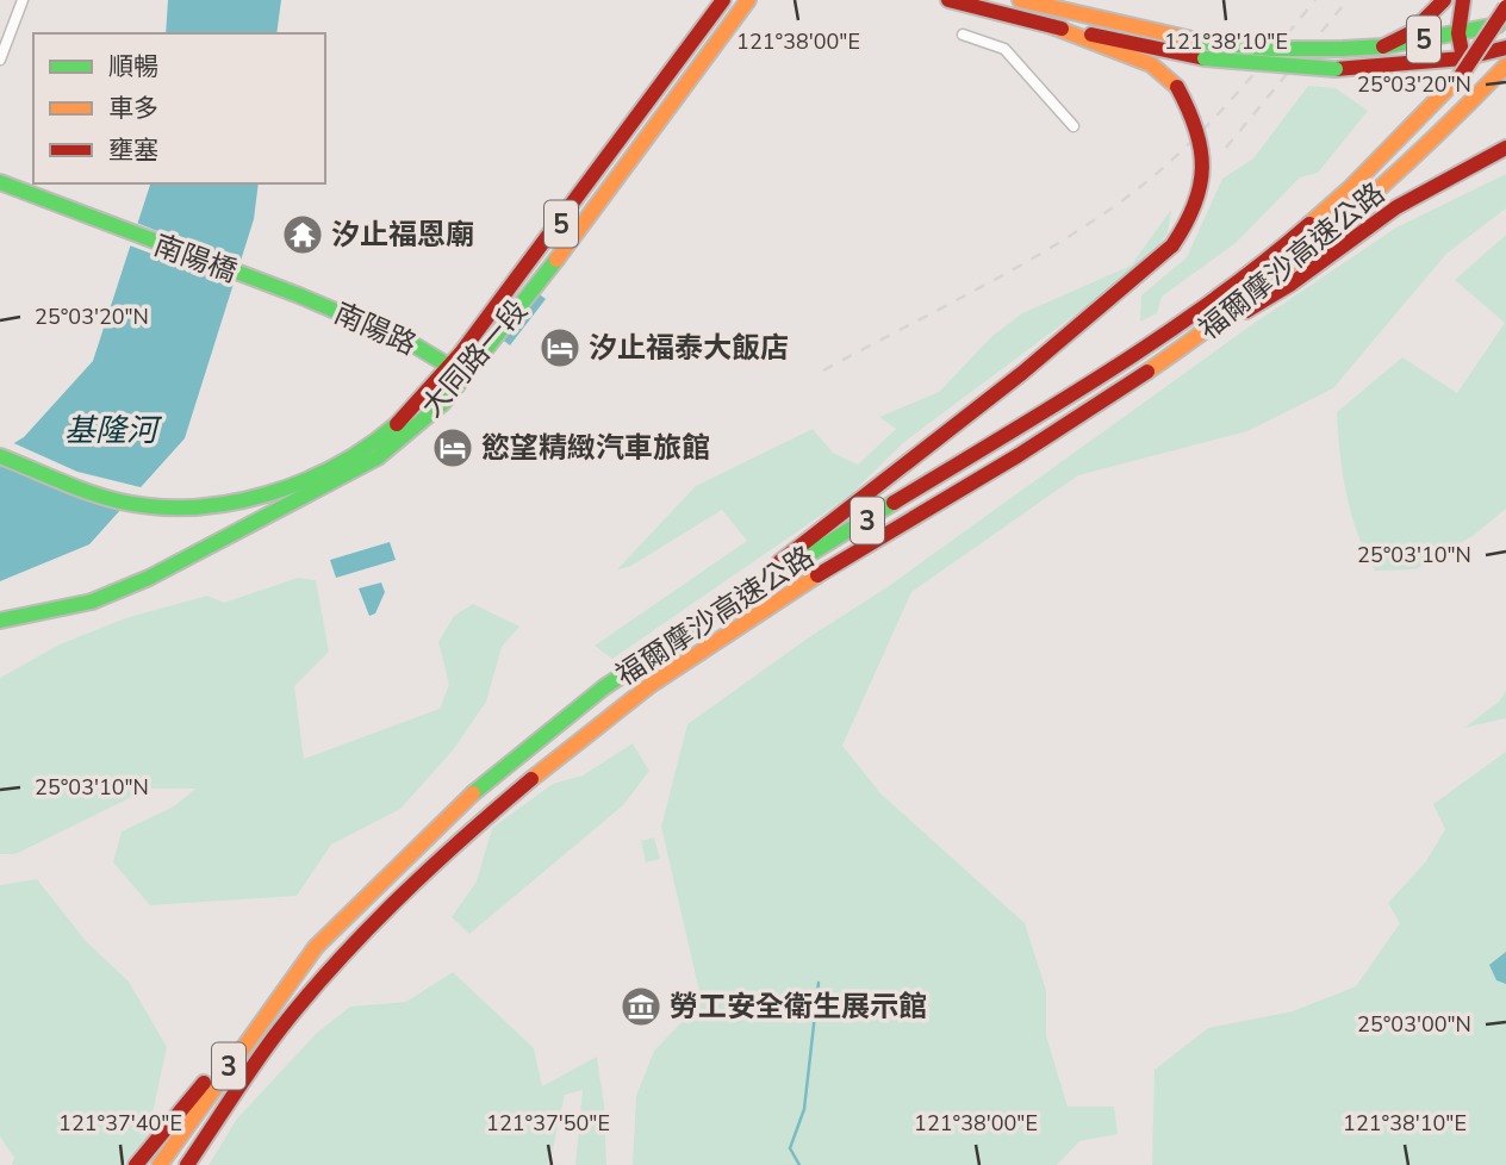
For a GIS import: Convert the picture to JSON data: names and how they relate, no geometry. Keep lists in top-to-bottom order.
{
  "streets": {
    "main road": [
      "5",
      "南陽橋",
      "福爾摩沙高速公路",
      "南陽路",
      "大同路一段",
      "3"
    ]
  },
  "crossings": [
    ["5", "福爾摩沙高速公路"],
    ["南陽橋", "南陽路"],
    ["南陽路", "大同路一段"]
  ],
  "water": ["基隆河"],
  "places": {
    "temple": ["汐止福恩廟"],
    "hotel": ["汐止福泰大飯店", "慾望精緻汽車旅館"],
    "museum": ["勞工安全衛生展示館"]
  },
  "legend": ["順暢", "車多", "壅塞"],
  "coordinates": [
    "121°38'00\"E",
    "121°38'10\"E",
    "25°03'20\"N",
    "25°03'10\"N",
    "25°03'00\"N",
    "121°37'40\"E",
    "121°37'50\"E"
  ]
}
